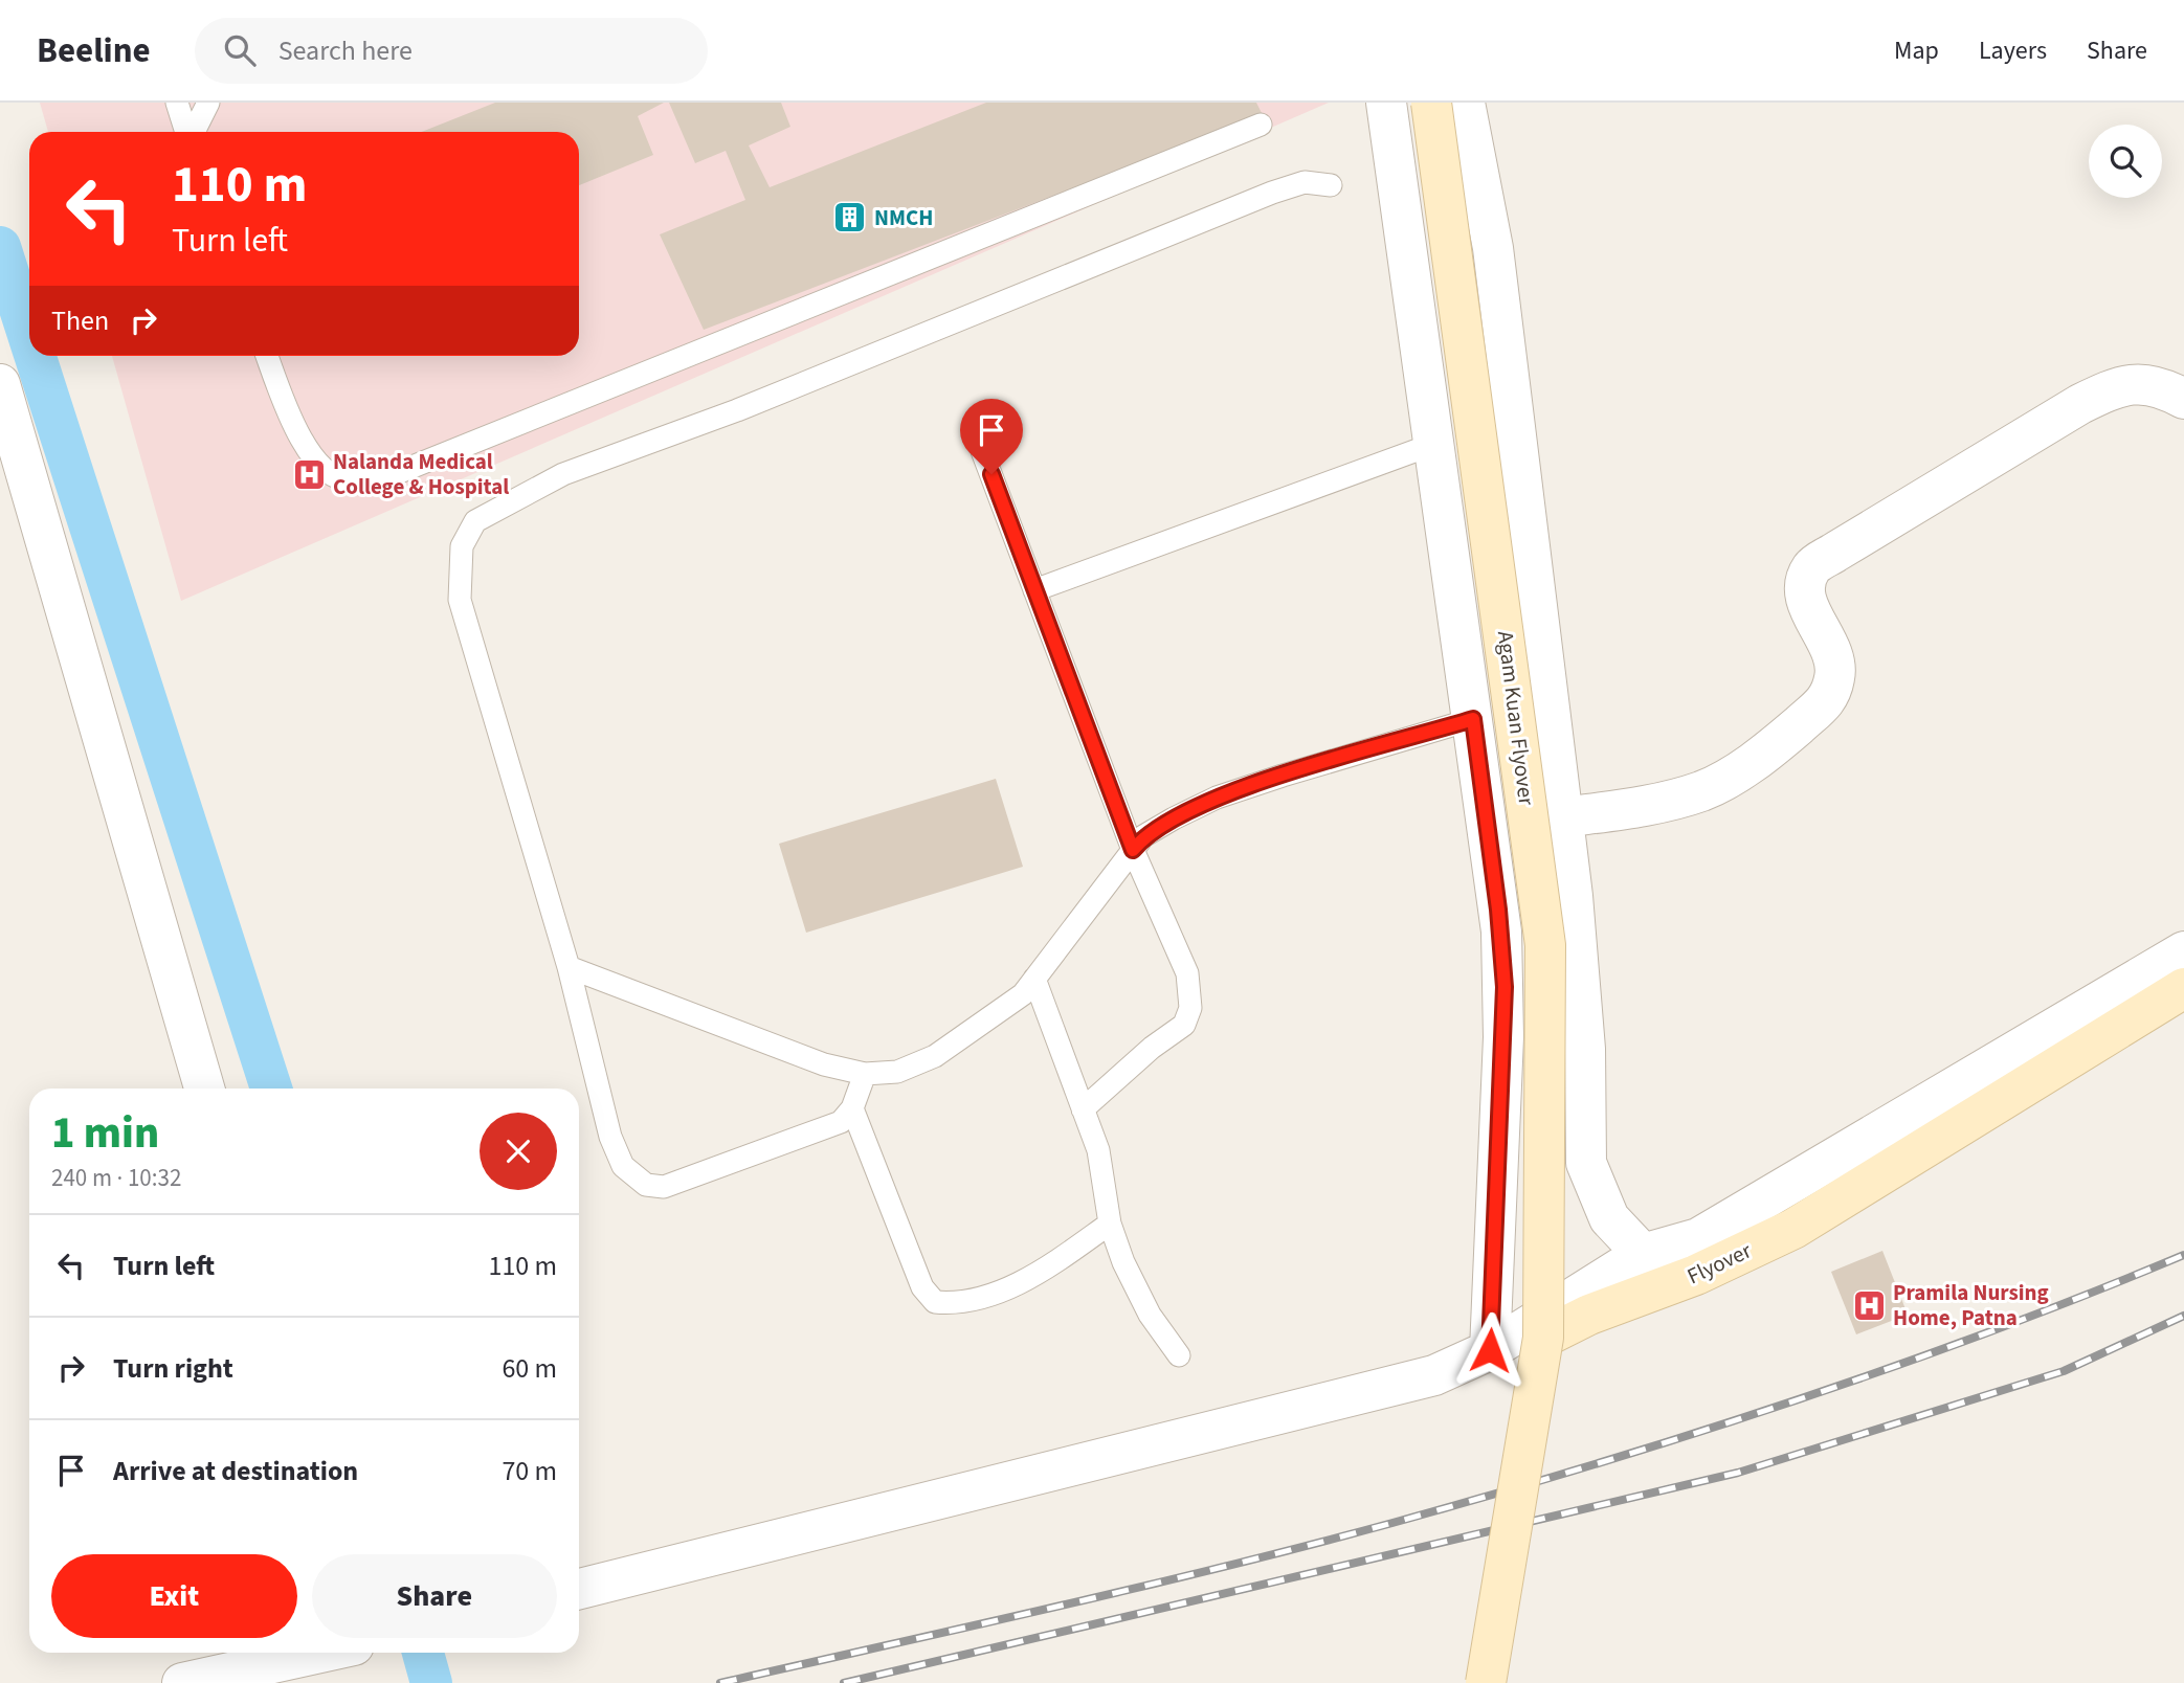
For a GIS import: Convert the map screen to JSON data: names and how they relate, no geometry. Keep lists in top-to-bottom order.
{
  "streets": {
    "street": ["Agam Kuan Flyover", "Flyover"]
  },
  "crossings": [
    ["Agam Kuan Flyover", "Flyover"]
  ],
  "places": {
    "building": ["NMCH"],
    "hospital": ["Nalanda Medical College & Hospital", "Pramila Nursing Home, Patna"]
  },
  "page": {
    "header": "Beeline",
    "search": "Search here",
    "nav": ["Map", "Layers", "Share"],
    "turn": ["110 m", "Turn left"],
    "then": "Then",
    "heading": ["1 min", "240 m · 10:32"],
    "list": [
      {
        "name": "Turn left",
        "value": "110 m"
      },
      {
        "name": "Turn right",
        "value": "60 m"
      },
      {
        "name": "Arrive at destination",
        "value": "70 m"
      }
    ],
    "buttons": ["Exit", "Share"]
  }
}
